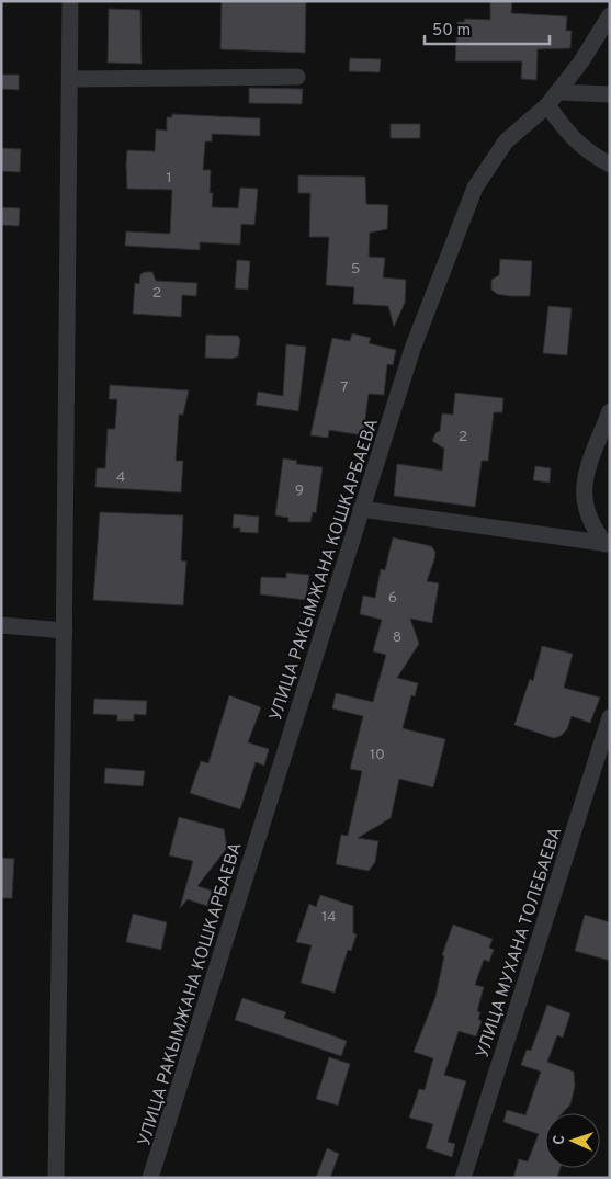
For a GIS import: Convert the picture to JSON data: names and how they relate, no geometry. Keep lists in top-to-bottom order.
{
  "streets": {
    "street": ["УЛИЦА РАКЫМЖАНА КОШКАРБАЕВА", "УЛИЦА МУХАНА ТОЛЕБАЕВА"]
  },
  "house_numbers": [
    "1",
    "5",
    "2",
    "7",
    "2",
    "4",
    "9",
    "6",
    "8",
    "10",
    "14"
  ],
  "scale_bar": "50 m",
  "north": "left"
}
